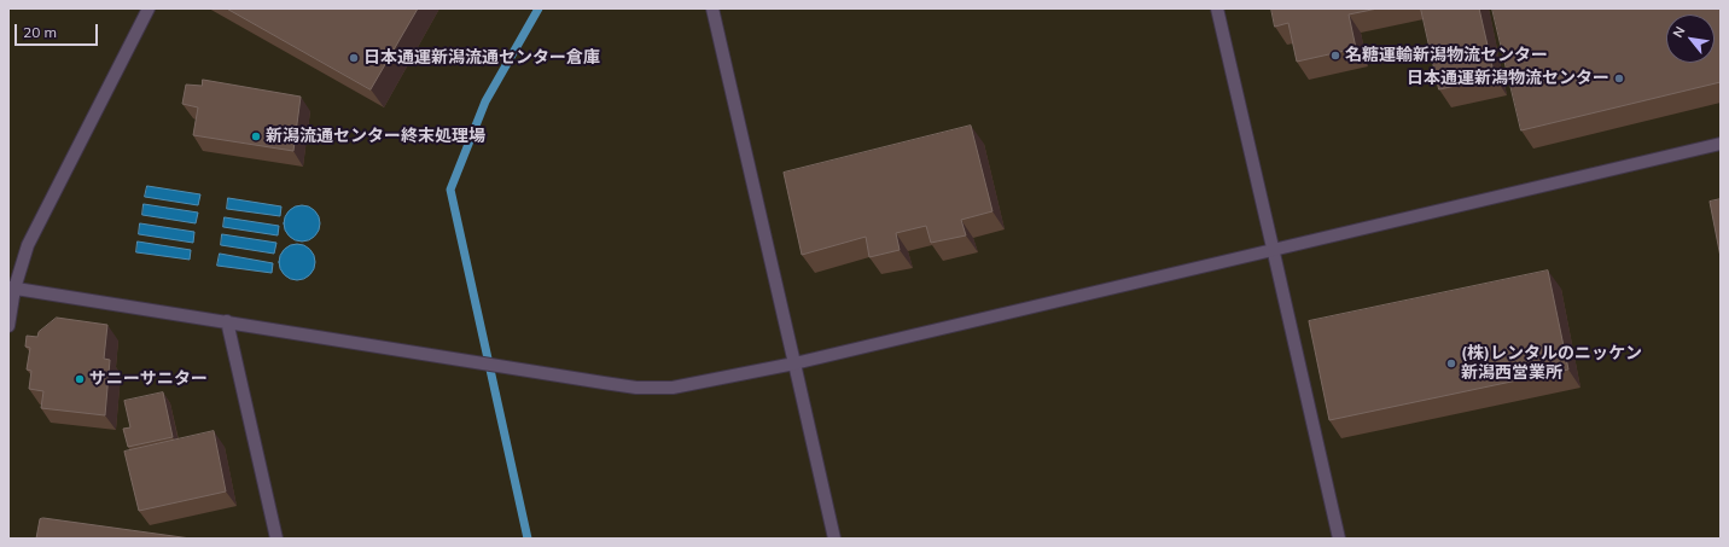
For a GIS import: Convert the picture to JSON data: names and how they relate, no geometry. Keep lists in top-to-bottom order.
{
  "places": [
    "名糖運輸新潟物流センター",
    "日本通運新潟流通センター倉庫",
    "日本通運新潟物流センター",
    "新潟流通センター終末処理場",
    "(株)レンタルのニッケン 新潟西営業所",
    "サニーサニター"
  ],
  "scale_bar": "20 m",
  "north": "top left"
}
